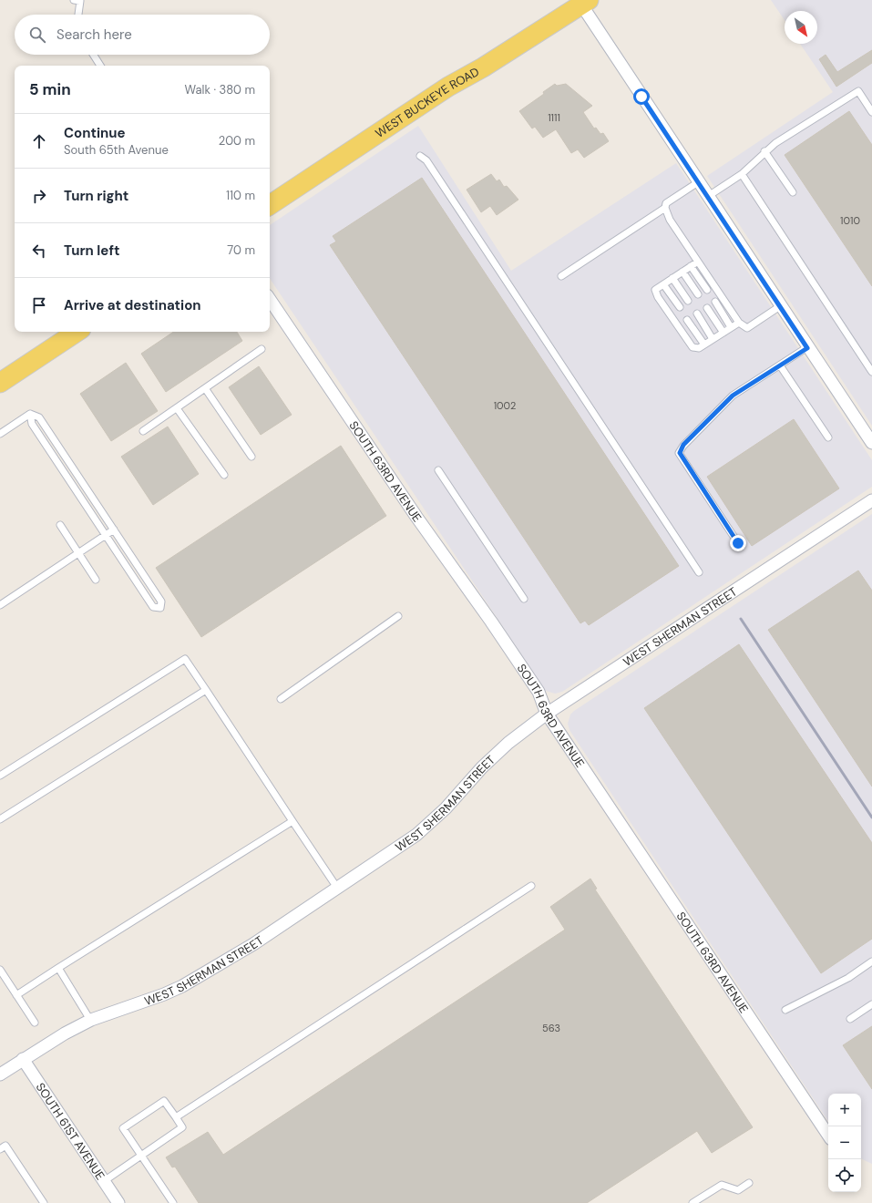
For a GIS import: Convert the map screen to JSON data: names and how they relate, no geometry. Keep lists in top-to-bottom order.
{
  "streets": {
    "main road": ["WEST BUCKEYE ROAD"],
    "street": ["SOUTH 63RD AVENUE", "WEST SHERMAN STREET", "SOUTH 61ST AVENUE"]
  },
  "crossings": [
    ["SOUTH 63RD AVENUE", "WEST SHERMAN STREET"],
    ["WEST SHERMAN STREET", "SOUTH 61ST AVENUE"]
  ],
  "house_numbers": [
    "1111",
    "1010",
    "1002",
    "563"
  ],
  "north": "bottom right",
  "page": {
    "search": "Search here",
    "heading": ["5 min", "Walk · 380 m"],
    "list": [
      ["Continue", "South 65th Avenue", "200 m"],
      ["Turn right", "110 m"],
      ["Turn left", "70 m"],
      "Arrive at destination"
    ],
    "map_buttons": ["+", "−"]
  }
}
